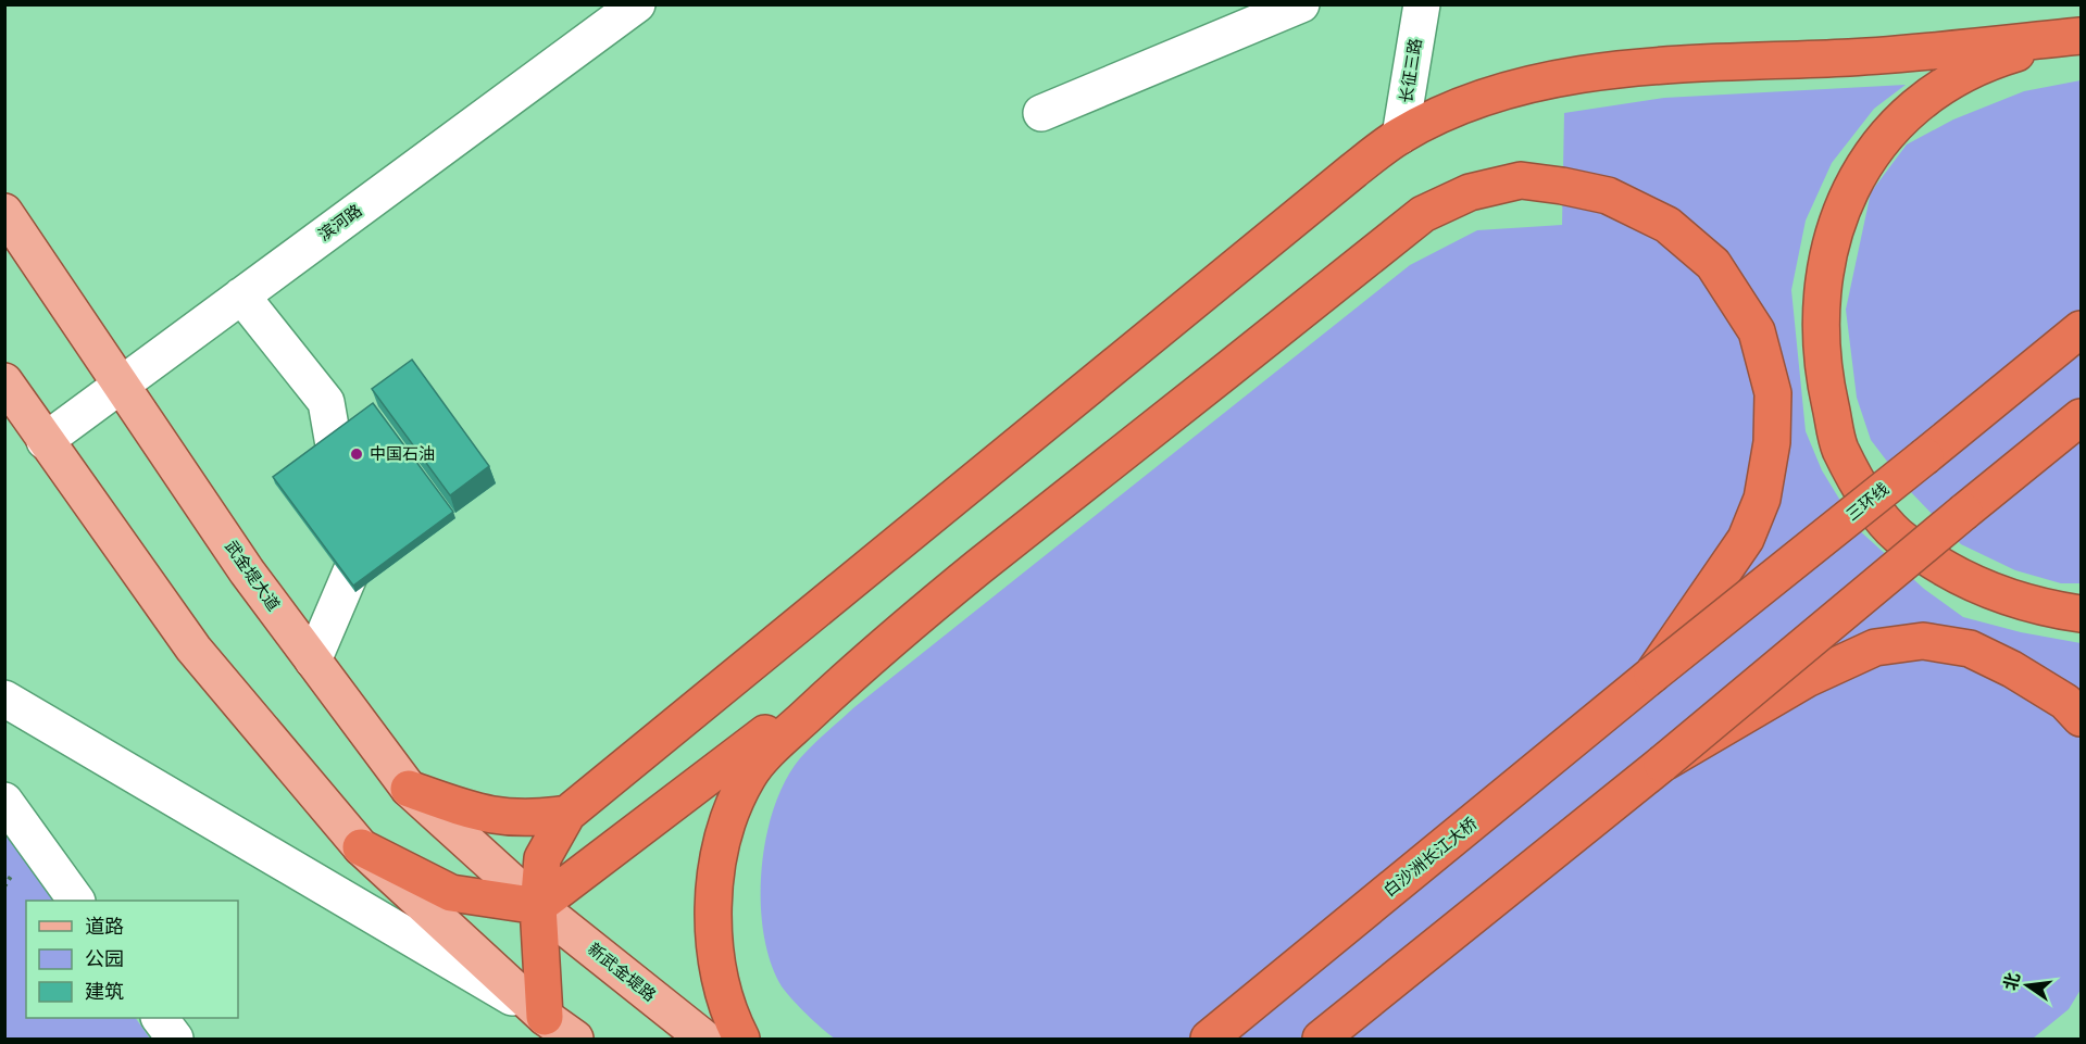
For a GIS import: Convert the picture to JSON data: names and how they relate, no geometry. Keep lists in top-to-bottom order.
{
  "streets": {
    "highway": ["三环线", "白沙洲长江大桥"],
    "main road": ["武金堤大道", "新武金堤路"],
    "street": ["长征三路", "滨河路"]
  },
  "crossings": [
    ["滨河路", "武金堤大道"],
    ["三环线", "白沙洲长江大桥"],
    ["武金堤大道", "新武金堤路"]
  ],
  "places": ["中国石油"],
  "legend": ["道路", "公园", "建筑"],
  "north": "left"
}
